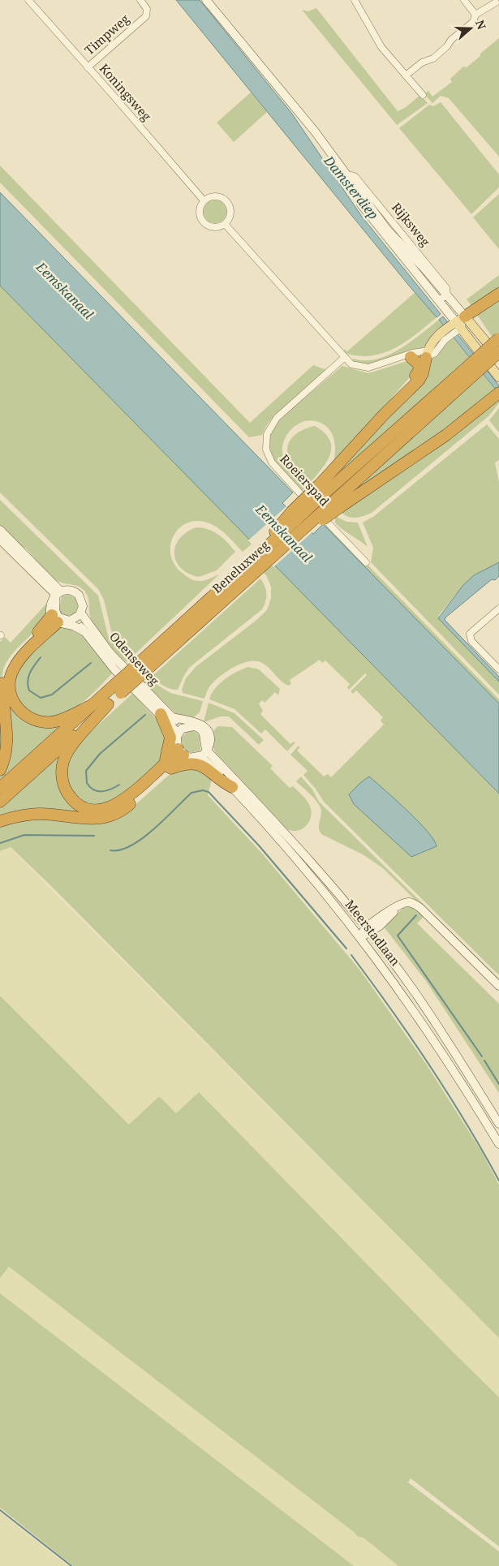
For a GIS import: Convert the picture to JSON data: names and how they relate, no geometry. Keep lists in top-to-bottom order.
{
  "streets": {
    "highway": ["Beneluxweg"],
    "main road": ["Rijksweg", "Odenseweg", "Meerstadlaan"],
    "street": ["Timpweg", "Koningsweg", "Roeierspad"]
  },
  "crossings": [
    ["Timpweg", "Koningsweg"],
    ["Odenseweg", "Meerstadlaan"]
  ],
  "water": ["Damsterdiep", "Eemskanaal"],
  "north": "right"
}
